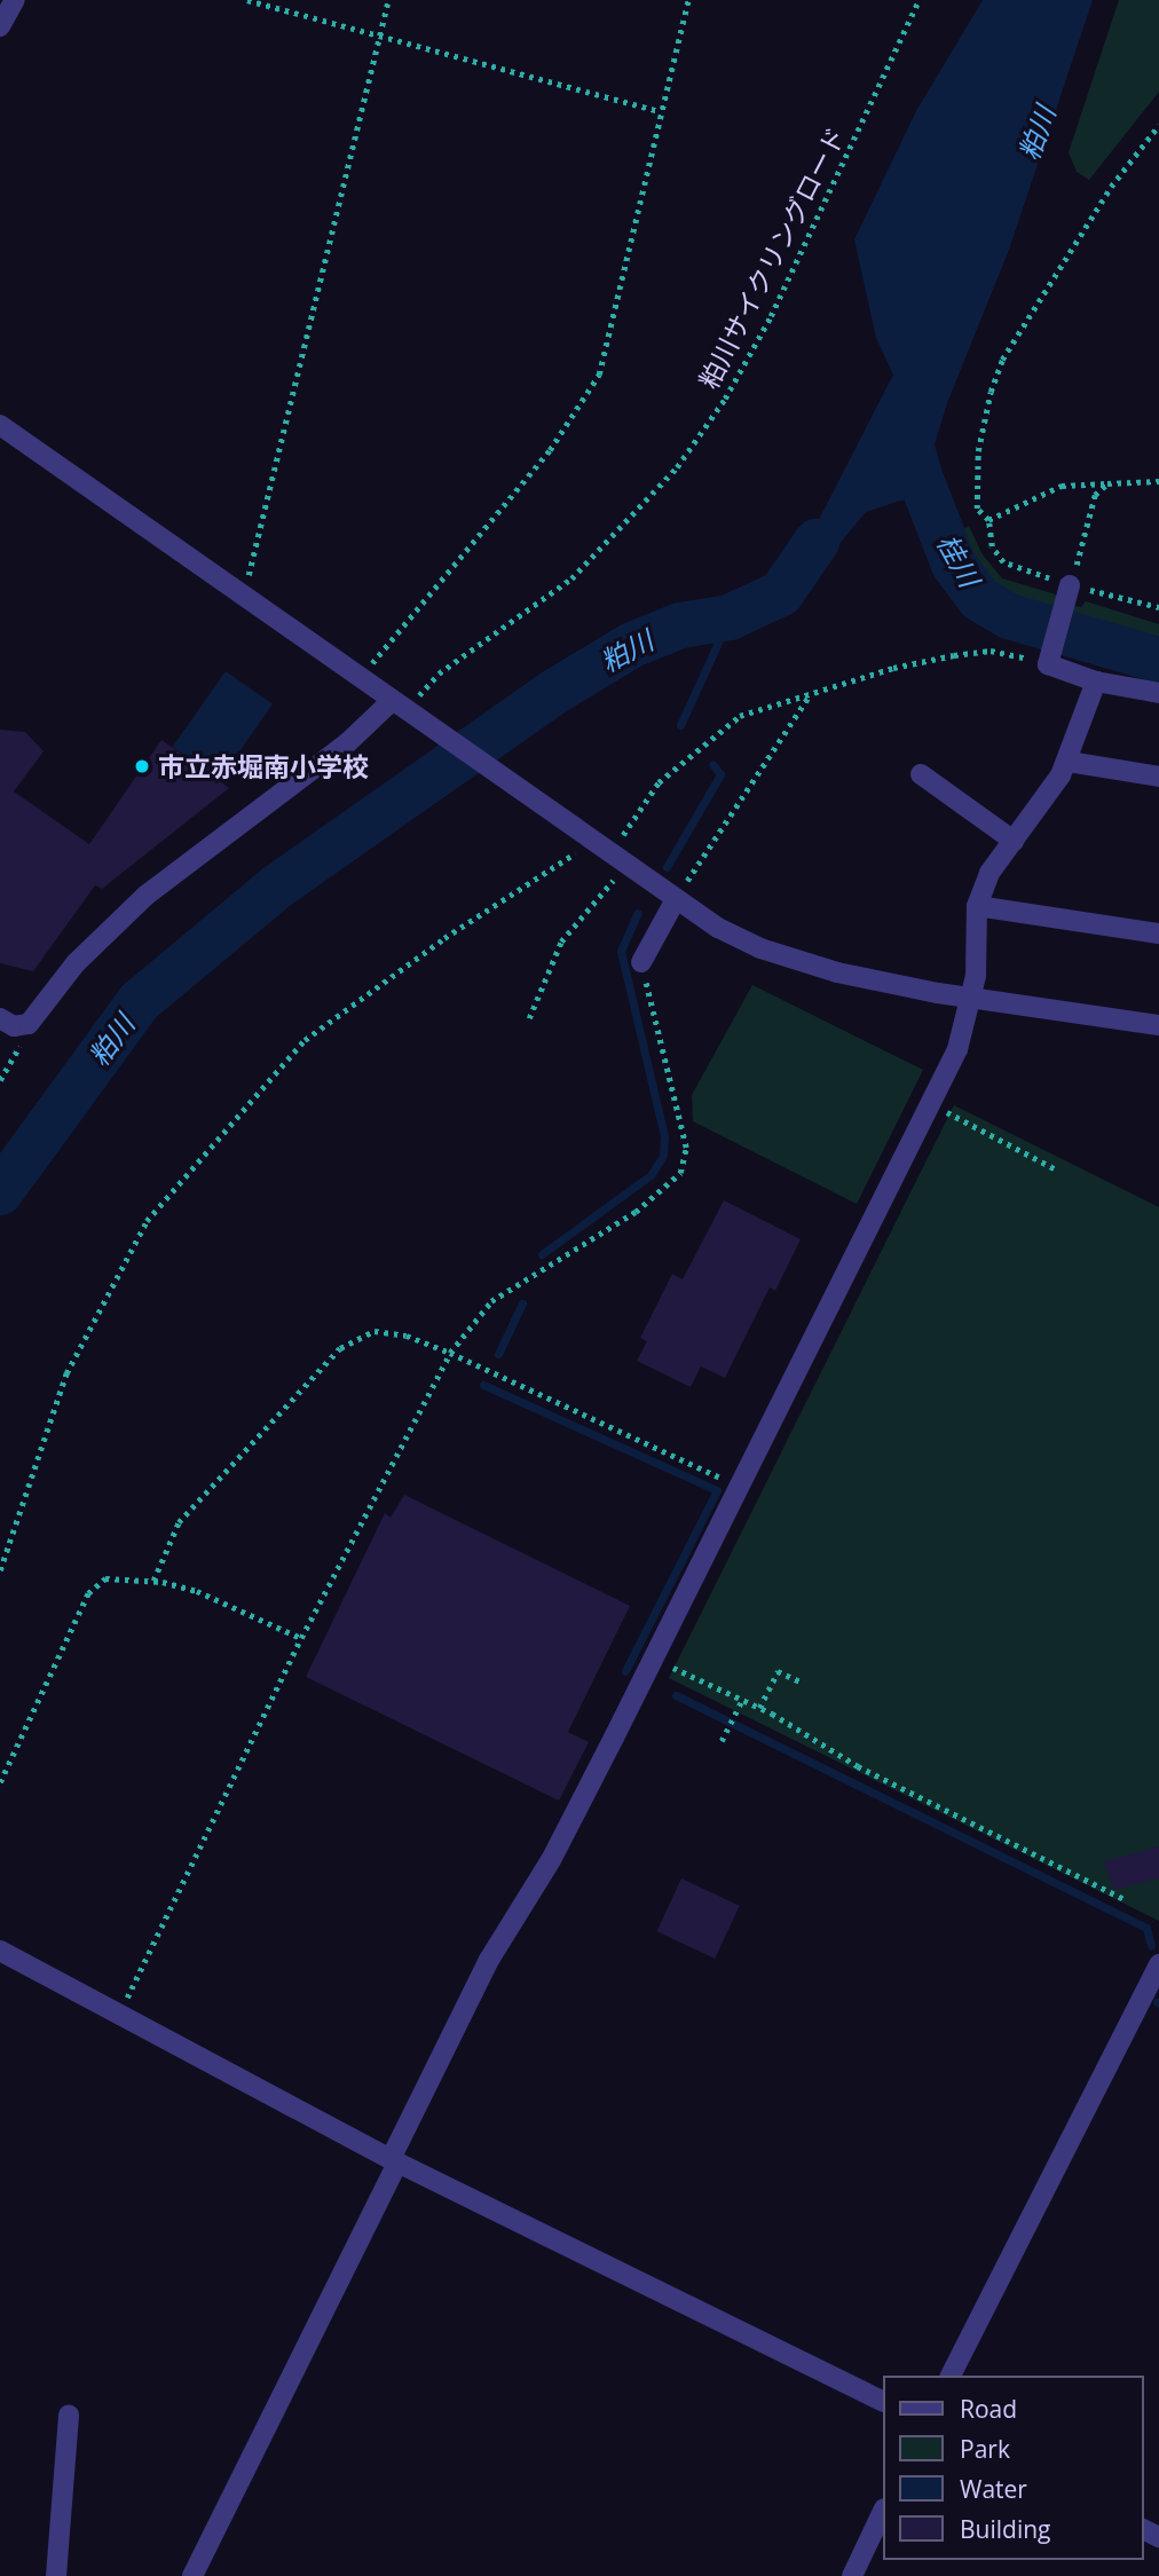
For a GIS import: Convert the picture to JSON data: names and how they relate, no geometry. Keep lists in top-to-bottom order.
{
  "streets": {
    "path": ["粕川サイクリングロード"]
  },
  "water": ["粕川", "桂川"],
  "places": ["市立赤堀南小学校"],
  "legend": [
    "Road",
    "Park",
    "Water",
    "Building"
  ]
}
